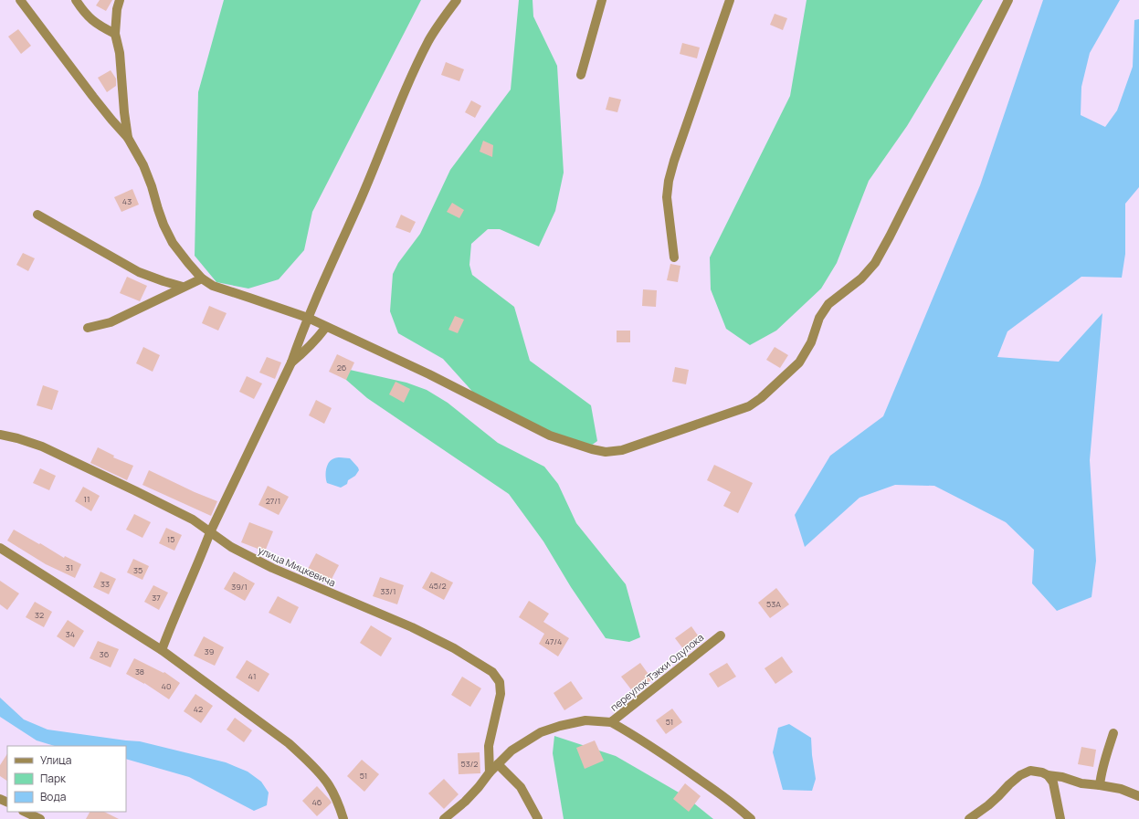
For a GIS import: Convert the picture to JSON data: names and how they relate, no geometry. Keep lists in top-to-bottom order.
{
  "streets": {
    "street": ["улица Мицкевича", "переулок Тэкки Одулока"]
  },
  "crossings": [
    ["улица Мицкевича", "переулок Тэкки Одулока"]
  ],
  "house_numbers": [
    "43",
    "26",
    "11",
    "27/1",
    "15",
    "31",
    "35",
    "33",
    "45/2",
    "39/1",
    "33/1",
    "37",
    "53А",
    "32",
    "34",
    "47/4",
    "39",
    "36",
    "38",
    "41",
    "40",
    "42",
    "51",
    "53/2",
    "51",
    "46"
  ],
  "legend": ["Улица", "Парк", "Вода"]
}
